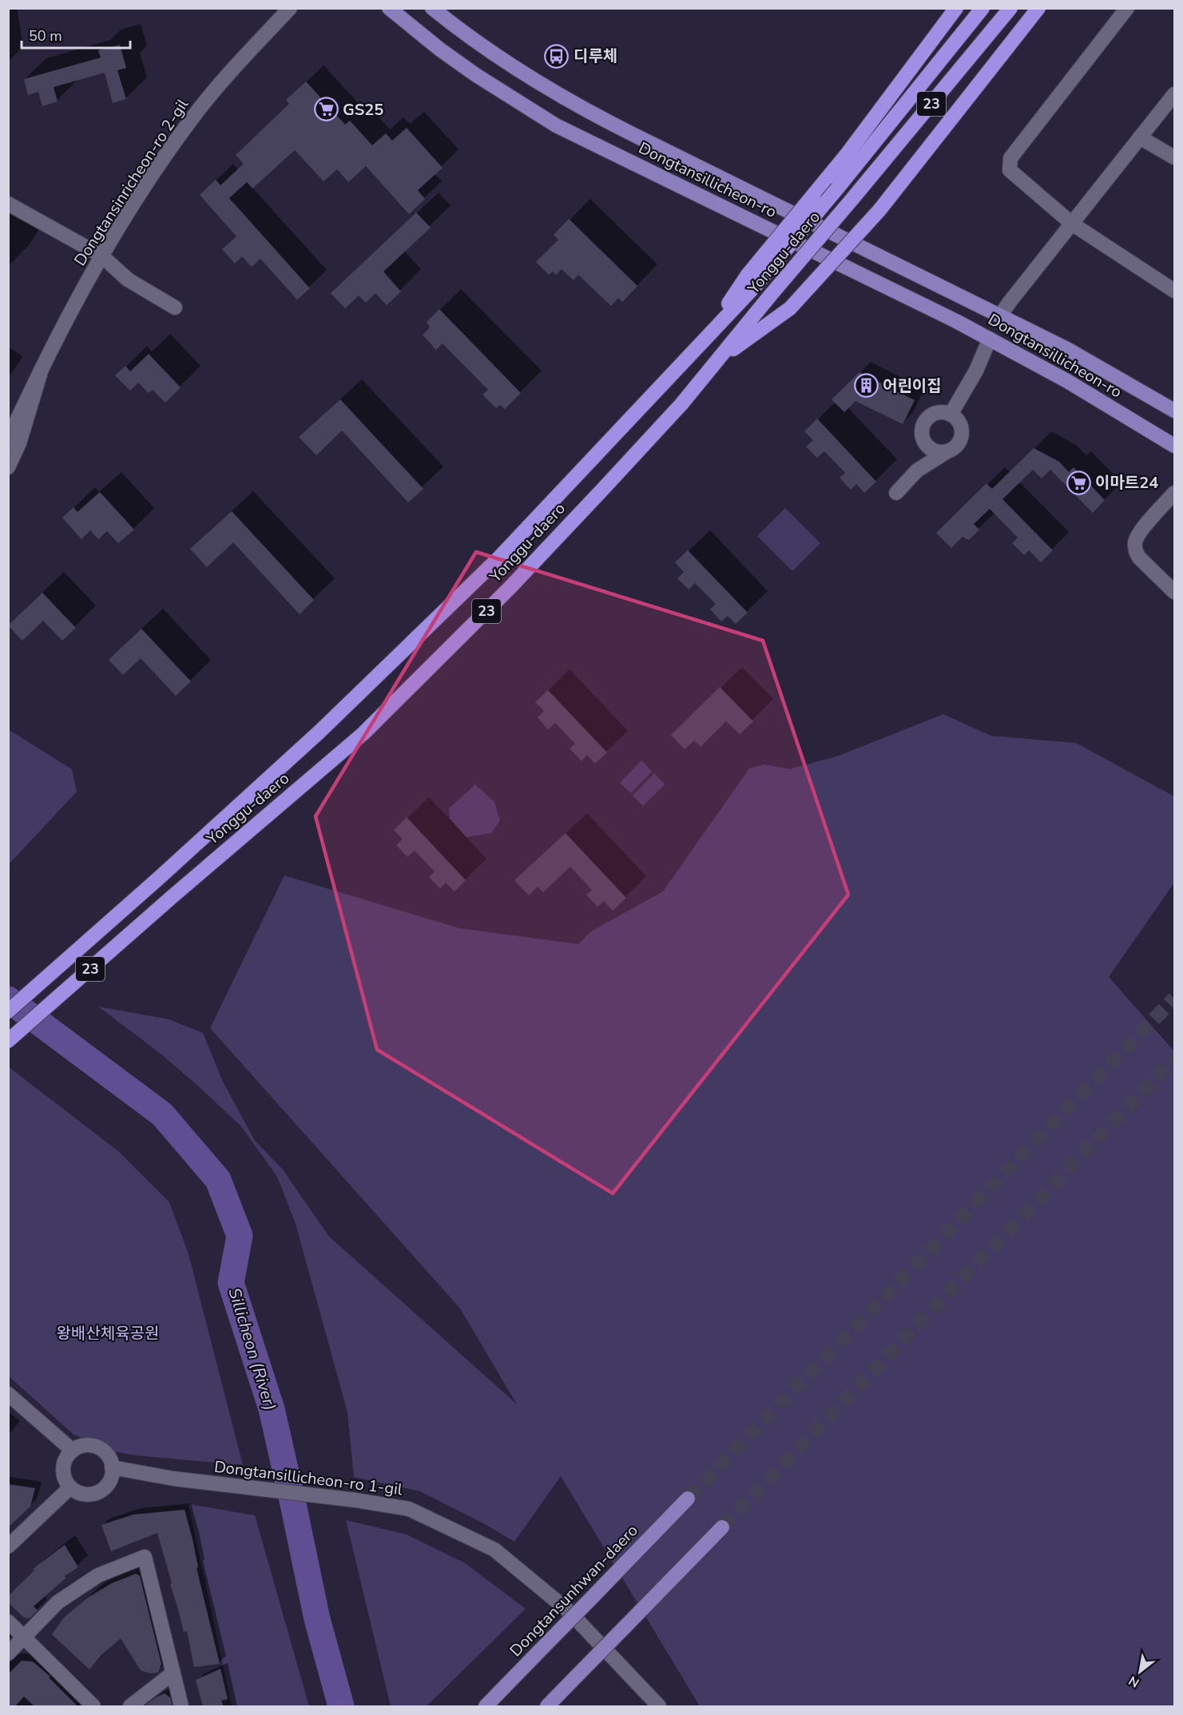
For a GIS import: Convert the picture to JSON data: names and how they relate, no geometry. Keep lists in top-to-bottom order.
{
  "streets": {
    "highway": ["23", "Yonggu-daero"],
    "main road": ["Dongtansillicheon-ro", "Dongtansunhwan-daero"],
    "street": ["Dongtansinricheon-ro 2-gil", "Dongtansillicheon-ro 1-gil"]
  },
  "water": ["Sillicheon (River)"],
  "parks": ["왕배산체육공원"],
  "places": {
    "bus stop": ["디루체"],
    "supermarket": ["GS25", "이마트24"],
    "building": ["어린이집"]
  },
  "scale_bar": "50 m",
  "north": "bottom left"
}
